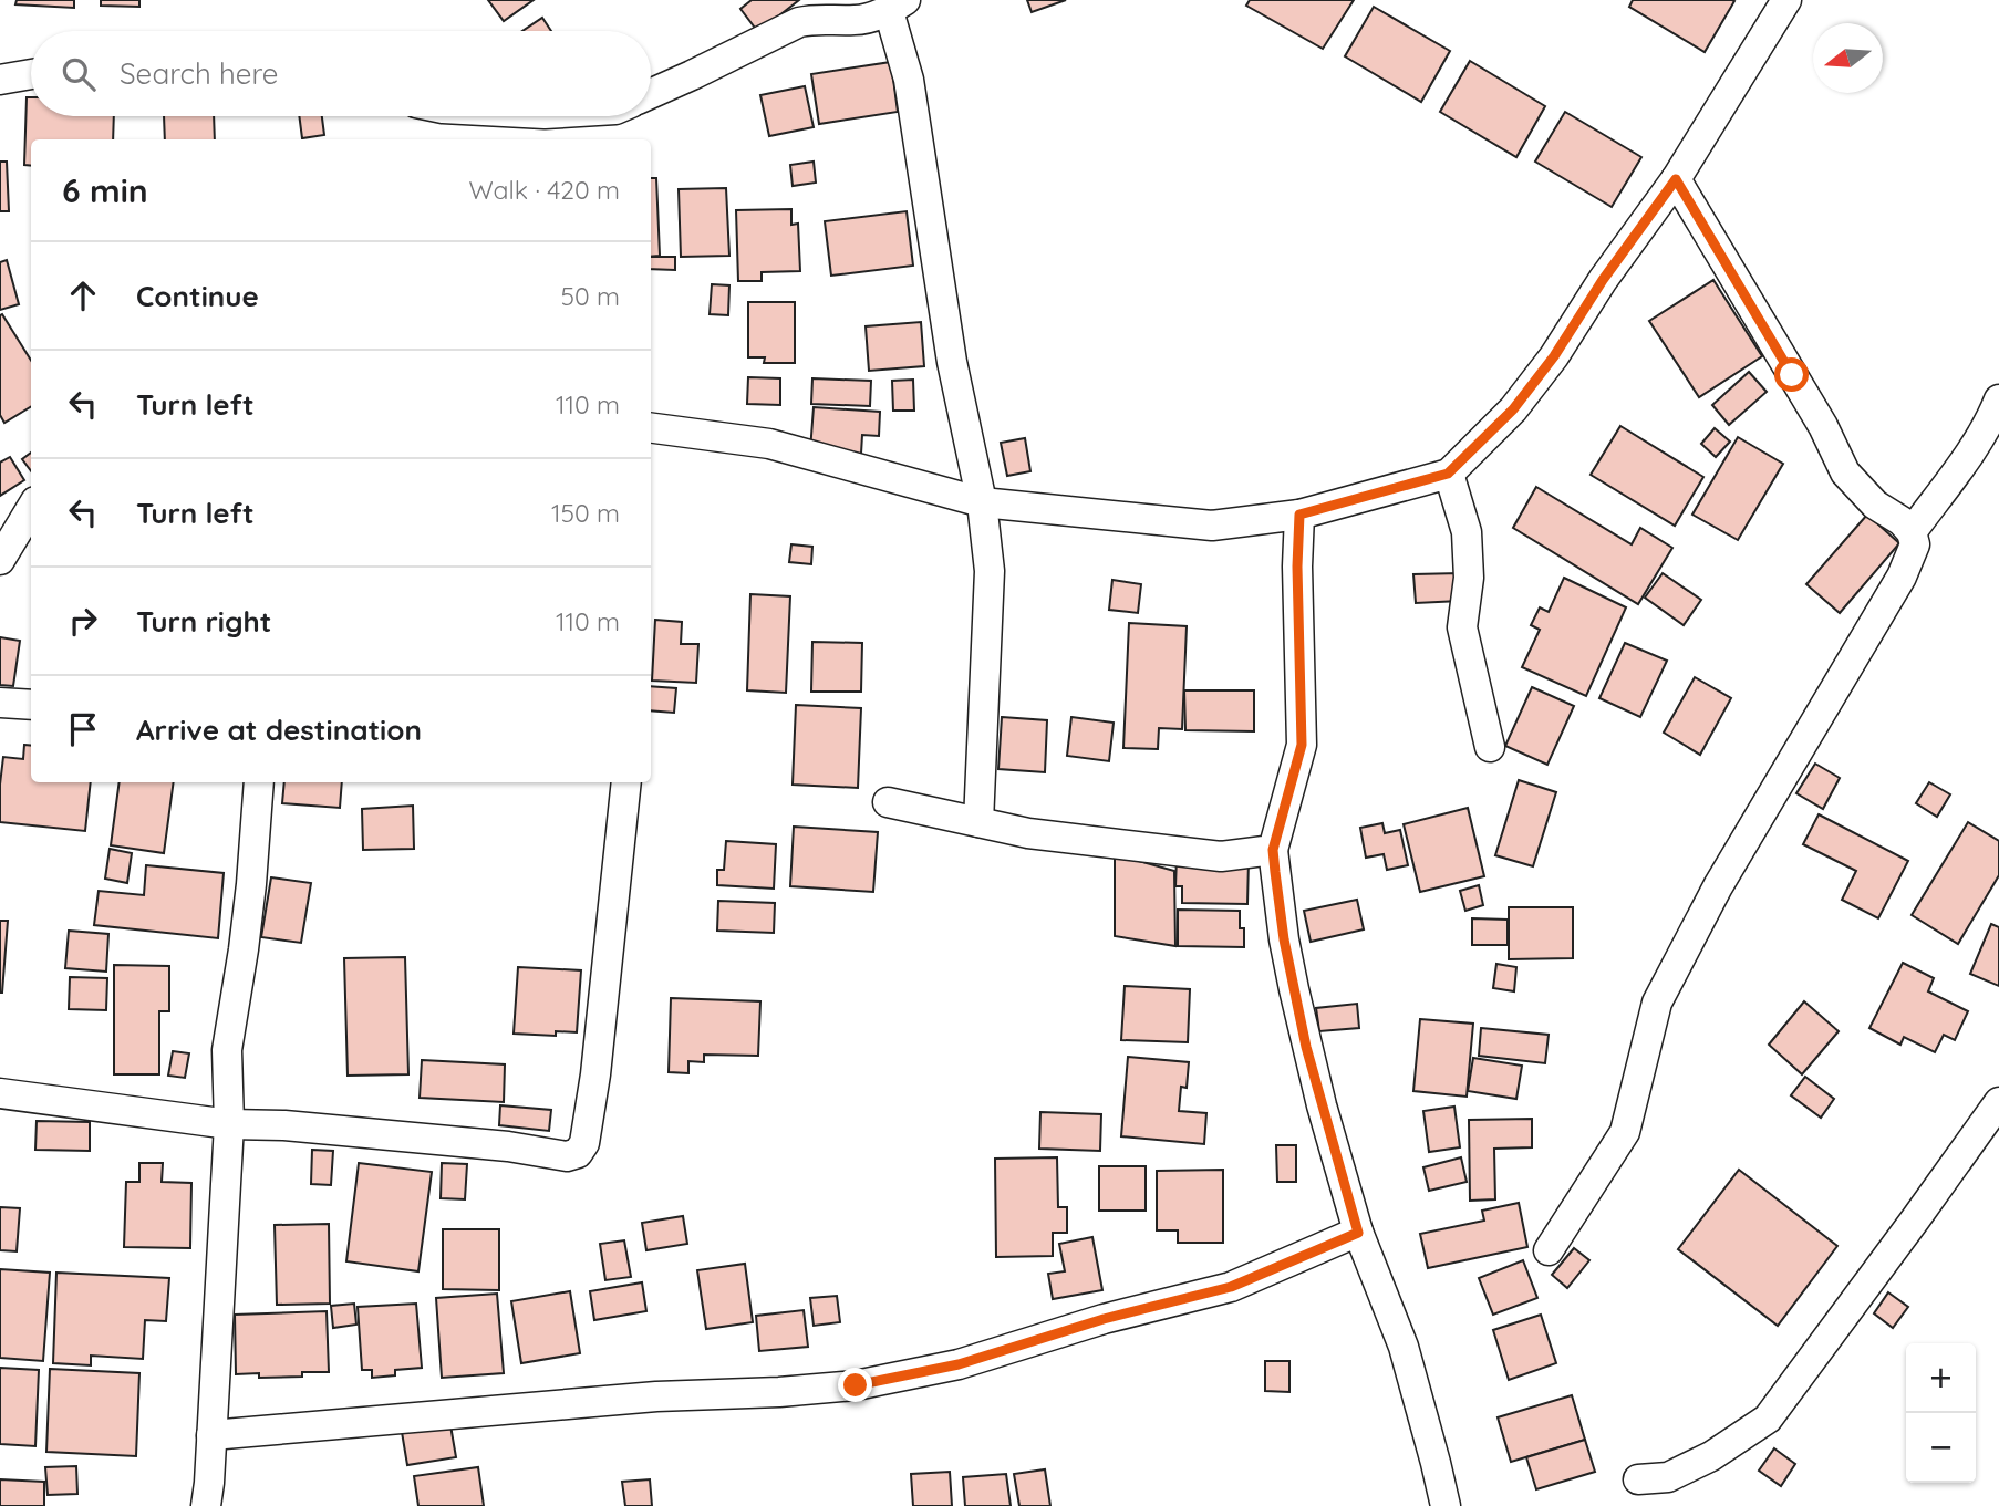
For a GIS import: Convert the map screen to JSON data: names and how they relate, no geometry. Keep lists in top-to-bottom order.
{
  "north": "left",
  "page": {
    "search": "Search here",
    "heading": ["6 min", "Walk · 420 m"],
    "list": [
      ["Continue", "50 m"],
      ["Turn left", "110 m"],
      ["Turn left", "150 m"],
      ["Turn right", "110 m"],
      "Arrive at destination"
    ],
    "map_buttons": ["+", "−"]
  }
}
